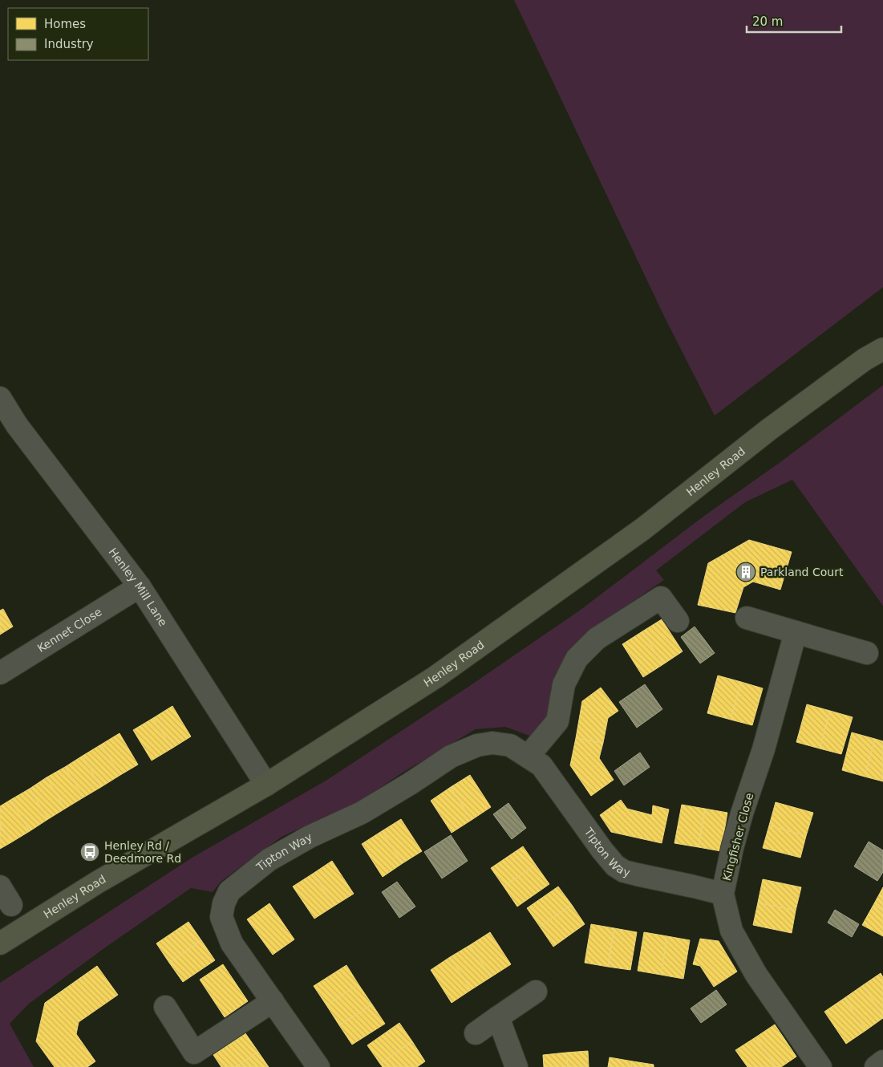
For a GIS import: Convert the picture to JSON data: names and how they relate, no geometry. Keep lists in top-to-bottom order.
{
  "streets": {
    "main road": ["Henley Road"],
    "street": [
      "Henley Mill Lane",
      "Kennet Close",
      "Kingfisher Close",
      "Tipton Way"
    ]
  },
  "crossings": [
    ["Henley Road", "Henley Mill Lane"],
    ["Henley Mill Lane", "Kennet Close"],
    ["Kingfisher Close", "Tipton Way"]
  ],
  "places": {
    "building": ["Parkland Court"],
    "bus stop": ["Henley Rd / Deedmore Rd"]
  },
  "legend": ["Homes", "Industry"],
  "scale_bar": "20 m"
}
